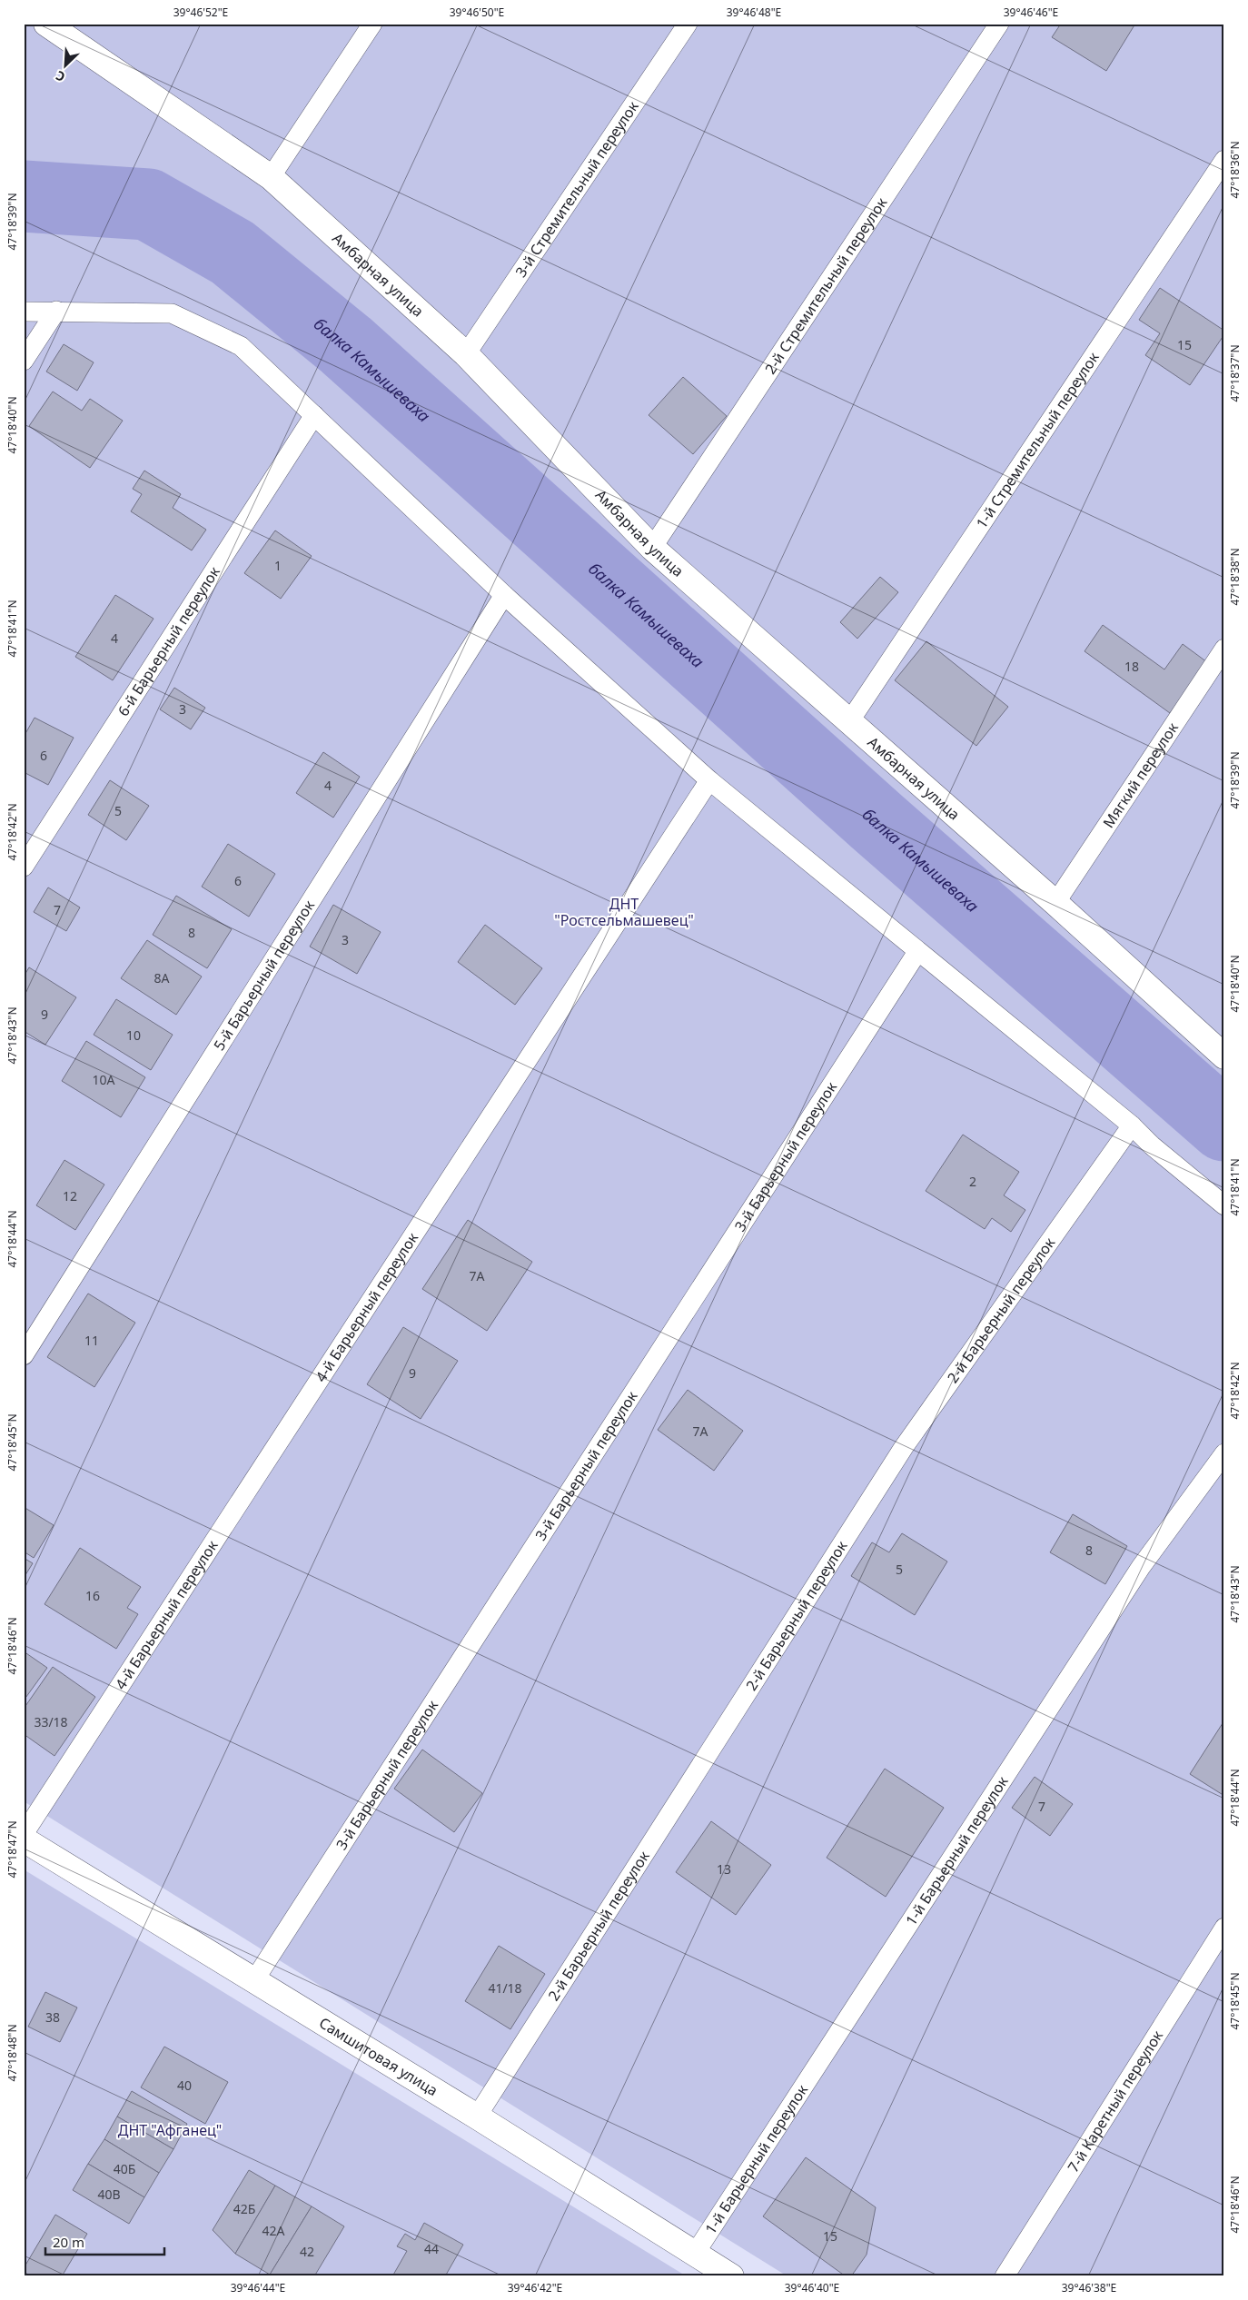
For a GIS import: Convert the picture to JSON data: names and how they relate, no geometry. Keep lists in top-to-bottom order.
{
  "streets": {
    "street": ["Амбарная улица", "Самшитовая улица"],
    "lane": [
      "3-й Стремительный переулок",
      "2-й Стремительный переулок",
      "1-й Стремительный переулок",
      "6-й Барьерный переулок",
      "Мягкий переулок",
      "5-й Барьерный переулок",
      "3-й Барьерный переулок",
      "4-й Барьерный переулок",
      "2-й Барьерный переулок",
      "1-й Барьерный переулок",
      "7-й Каретный переулок"
    ]
  },
  "crossings": [
    ["3-й Стремительный переулок", "Амбарная улица"],
    ["Амбарная улица", "2-й Стремительный переулок"],
    ["Амбарная улица", "1-й Стремительный переулок"],
    ["Амбарная улица", "Мягкий переулок"],
    ["3-й Барьерный переулок", "Самшитовая улица"],
    ["2-й Барьерный переулок", "Самшитовая улица"],
    ["1-й Барьерный переулок", "Самшитовая улица"]
  ],
  "water": ["балка Камышеваха"],
  "parks": ["ДНТ \"Ростсельмашевец\"", "ДНТ \"Афганец\""],
  "house_numbers": [
    "15",
    "1",
    "4",
    "18",
    "3",
    "6",
    "4",
    "5",
    "6",
    "7",
    "8",
    "3",
    "8А",
    "9",
    "10",
    "10А",
    "2",
    "12",
    "7А",
    "11",
    "9",
    "7А",
    "8",
    "5",
    "16",
    "33/18",
    "7",
    "13",
    "41/18",
    "38",
    "40",
    "40Б",
    "40В",
    "42Б",
    "42А",
    "15",
    "44",
    "42"
  ],
  "scale_bar": "20 m",
  "north": "bottom left",
  "coordinates": [
    "39°46'52\"E",
    "39°46'50\"E",
    "39°46'48\"E",
    "39°46'46\"E",
    "47°18'36\"N",
    "47°18'39\"N",
    "47°18'37\"N",
    "47°18'40\"N",
    "47°18'38\"N",
    "47°18'41\"N",
    "47°18'42\"N",
    "47°18'43\"N",
    "47°18'44\"N",
    "47°18'45\"N",
    "47°18'46\"N",
    "47°18'47\"N",
    "47°18'48\"N",
    "39°46'44\"E",
    "39°46'42\"E",
    "39°46'40\"E",
    "39°46'38\"E"
  ]
}
